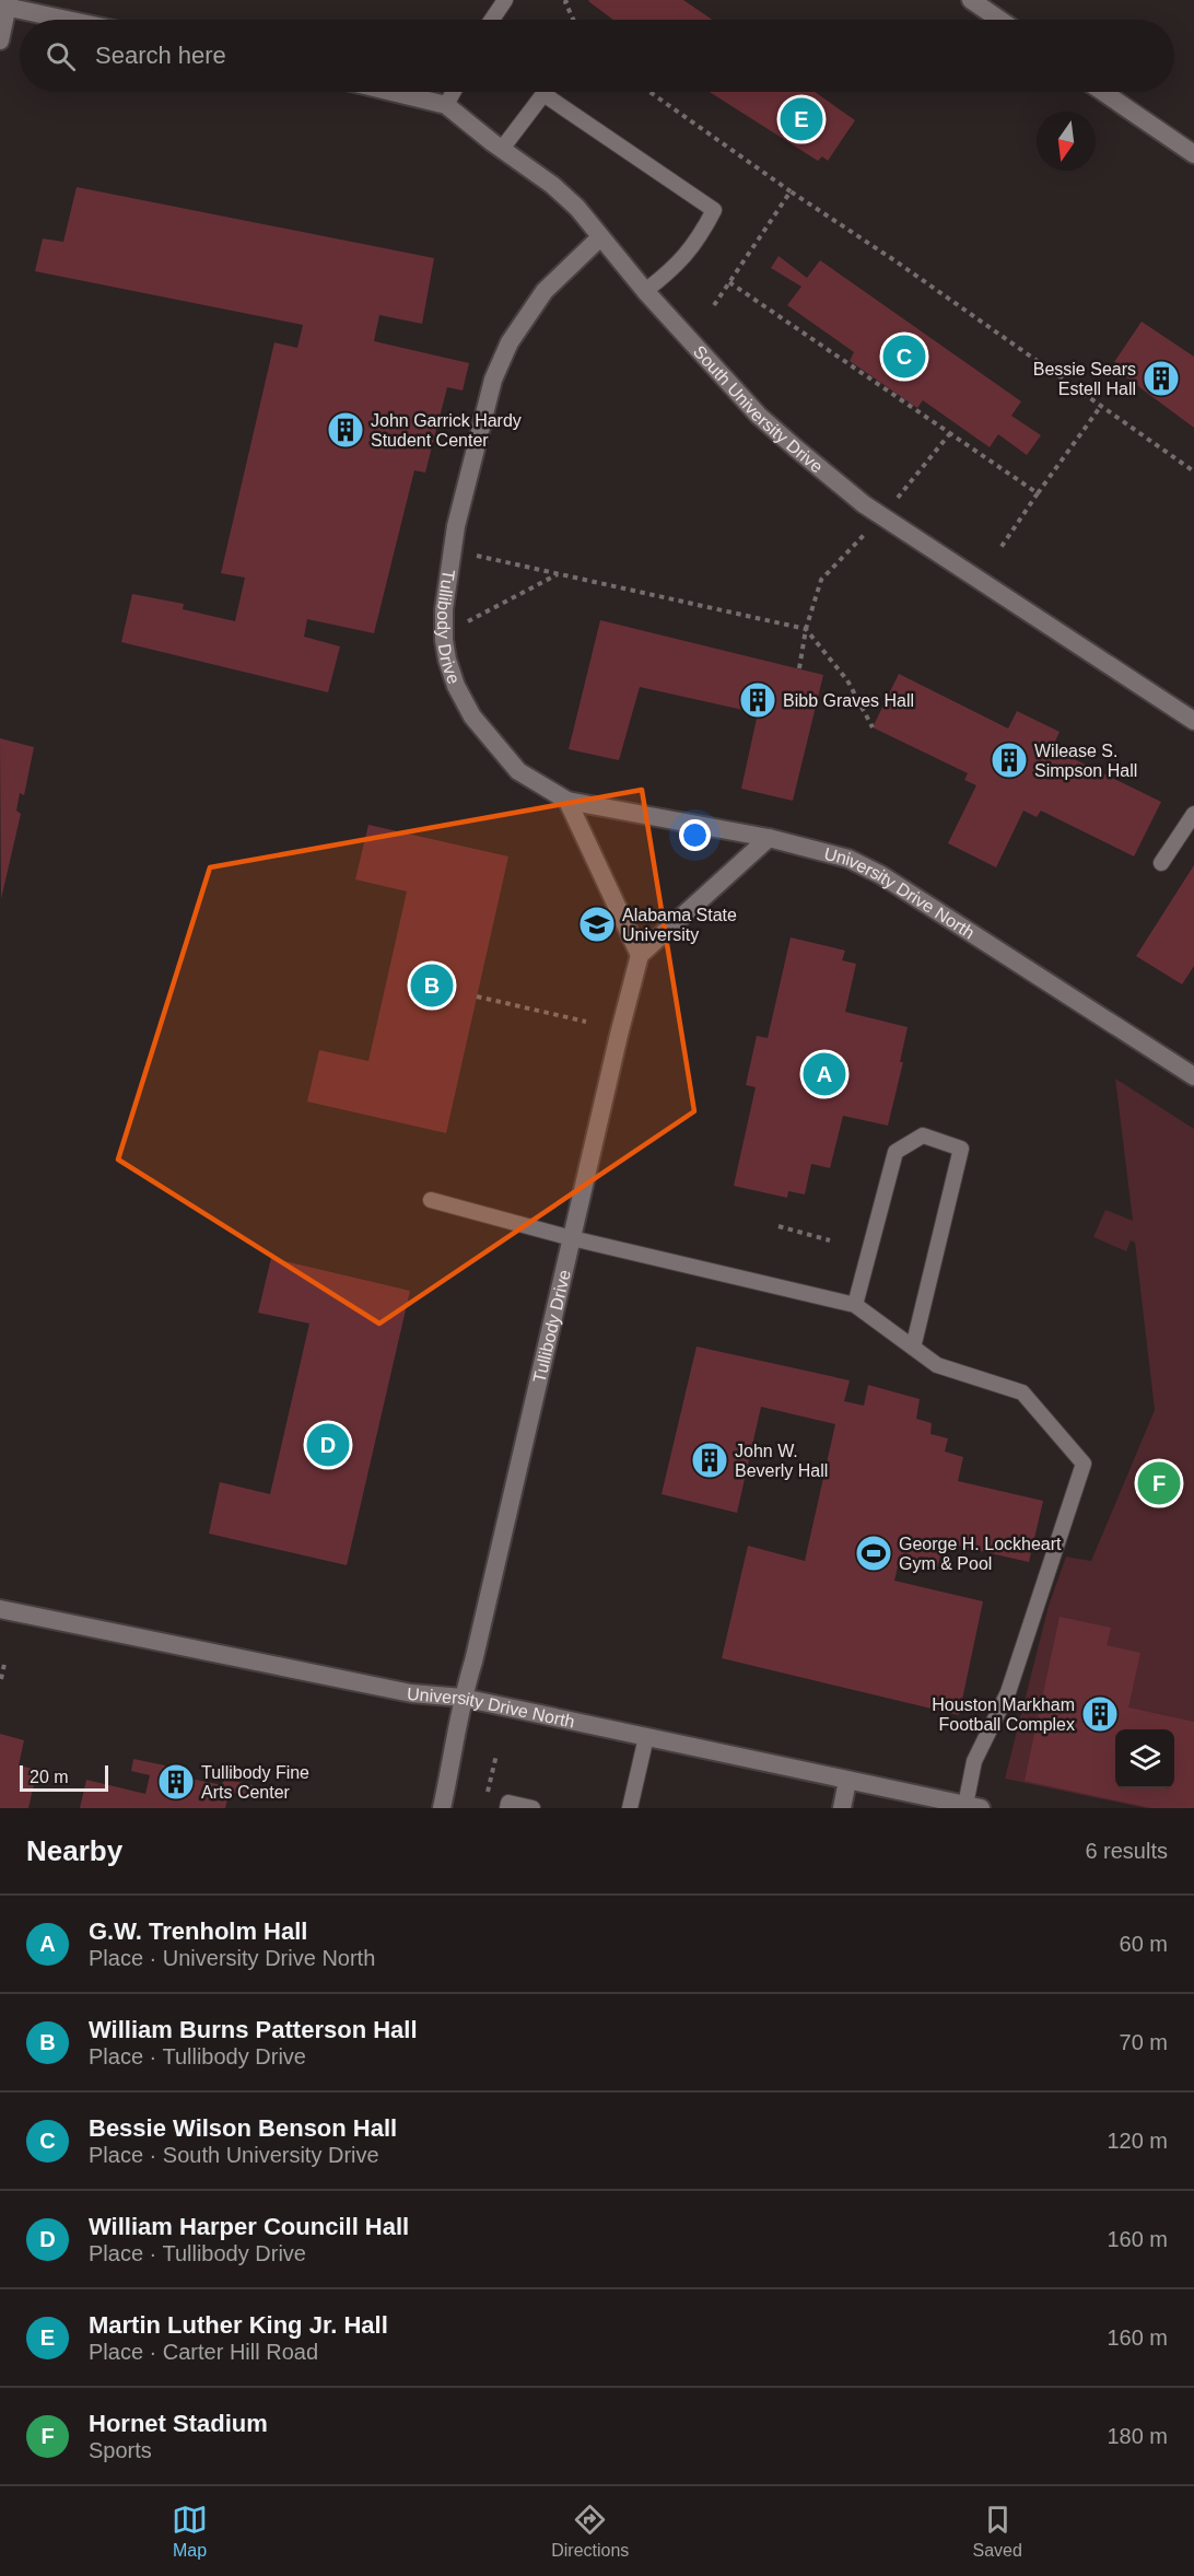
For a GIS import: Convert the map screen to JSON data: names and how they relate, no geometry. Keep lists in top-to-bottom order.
{
  "streets": {
    "street": ["South University Drive", "Tullibody Drive", "University Drive North"]
  },
  "crossings": [
    ["South University Drive", "Tullibody Drive"],
    ["Tullibody Drive", "University Drive North"]
  ],
  "places": {
    "building": [
      "Bessie Sears Estell Hall",
      "John Garrick Hardy Student Center",
      "Bibb Graves Hall",
      "Wilease S. Simpson Hall",
      "John W. Beverly Hall",
      "Houston Markham Football Complex",
      "Tullibody Fine Arts Center"
    ],
    "school or university": ["Alabama State University"],
    "sports": ["George H. Lockheart Gym & Pool"]
  },
  "scale_bar": "20 m",
  "north": "bottom",
  "page": {
    "search": "Search here",
    "pins": [
      "E",
      "C",
      "B",
      "A",
      "D",
      "F"
    ],
    "scale": "20 m",
    "heading": ["Nearby", "6 results"],
    "list": [
      {
        "mark": "A",
        "name": "G.W. Trenholm Hall",
        "note": "Place · University Drive North",
        "value": "60 m"
      },
      {
        "mark": "B",
        "name": "William Burns Patterson Hall",
        "note": "Place · Tullibody Drive",
        "value": "70 m"
      },
      {
        "mark": "C",
        "name": "Bessie Wilson Benson Hall",
        "note": "Place · South University Drive",
        "value": "120 m"
      },
      {
        "mark": "D",
        "name": "William Harper Councill Hall",
        "note": "Place · Tullibody Drive",
        "value": "160 m"
      },
      {
        "mark": "E",
        "name": "Martin Luther King Jr. Hall",
        "note": "Place · Carter Hill Road",
        "value": "160 m"
      },
      {
        "mark": "F",
        "name": "Hornet Stadium",
        "note": "Sports",
        "value": "180 m"
      }
    ],
    "nav": ["Map", "Directions", "Saved"]
  }
}
